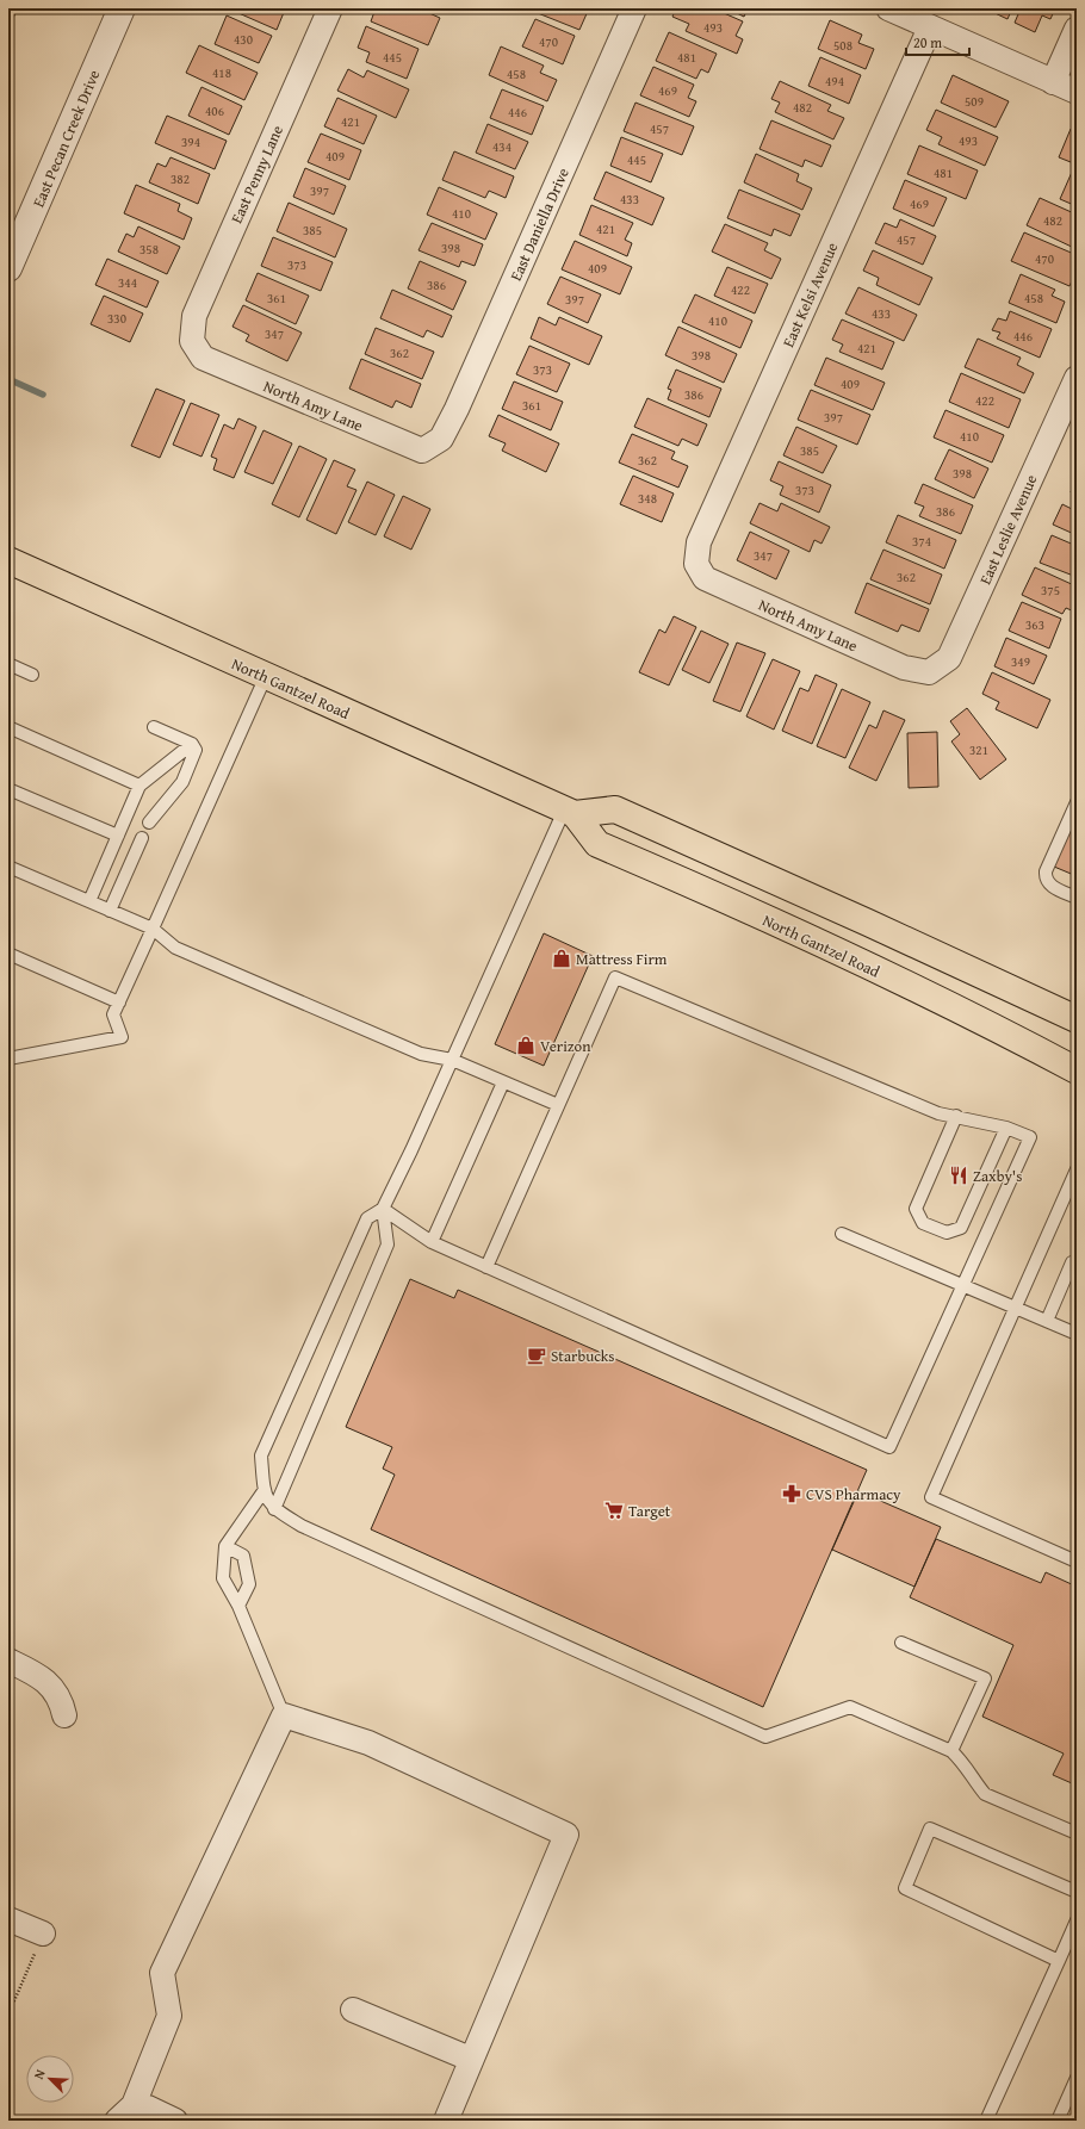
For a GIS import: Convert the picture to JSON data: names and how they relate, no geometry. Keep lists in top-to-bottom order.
{
  "streets": {
    "main road": ["North Gantzel Road"],
    "street": [
      "East Pecan Creek Drive",
      "East Penny Lane",
      "East Daniella Drive",
      "East Kelsi Avenue",
      "North Amy Lane",
      "East Leslie Avenue"
    ]
  },
  "crossings": [
    ["East Penny Lane", "North Amy Lane"],
    ["East Daniella Drive", "North Amy Lane"],
    ["East Kelsi Avenue", "North Amy Lane"],
    ["North Amy Lane", "East Leslie Avenue"]
  ],
  "places": {
    "shop": ["Mattress Firm", "Verizon"],
    "restaurant": ["Zaxby's"],
    "cafe": ["Starbucks"],
    "pharmacy": ["CVS Pharmacy"],
    "supermarket": ["Target"]
  },
  "house_numbers": [
    "493",
    "430",
    "470",
    "508",
    "445",
    "481",
    "418",
    "458",
    "494",
    "469",
    "509",
    "482",
    "406",
    "446",
    "421",
    "457",
    "493",
    "394",
    "434",
    "409",
    "445",
    "481",
    "382",
    "397",
    "433",
    "469",
    "410",
    "482",
    "421",
    "385",
    "457",
    "398",
    "358",
    "470",
    "373",
    "409",
    "344",
    "386",
    "422",
    "361",
    "458",
    "397",
    "433",
    "330",
    "410",
    "347",
    "446",
    "421",
    "362",
    "398",
    "373",
    "409",
    "386",
    "422",
    "361",
    "397",
    "410",
    "385",
    "362",
    "398",
    "373",
    "348",
    "386",
    "374",
    "347",
    "362",
    "375",
    "363",
    "349",
    "321"
  ],
  "scale_bar": "20 m",
  "north": "top left"
}
